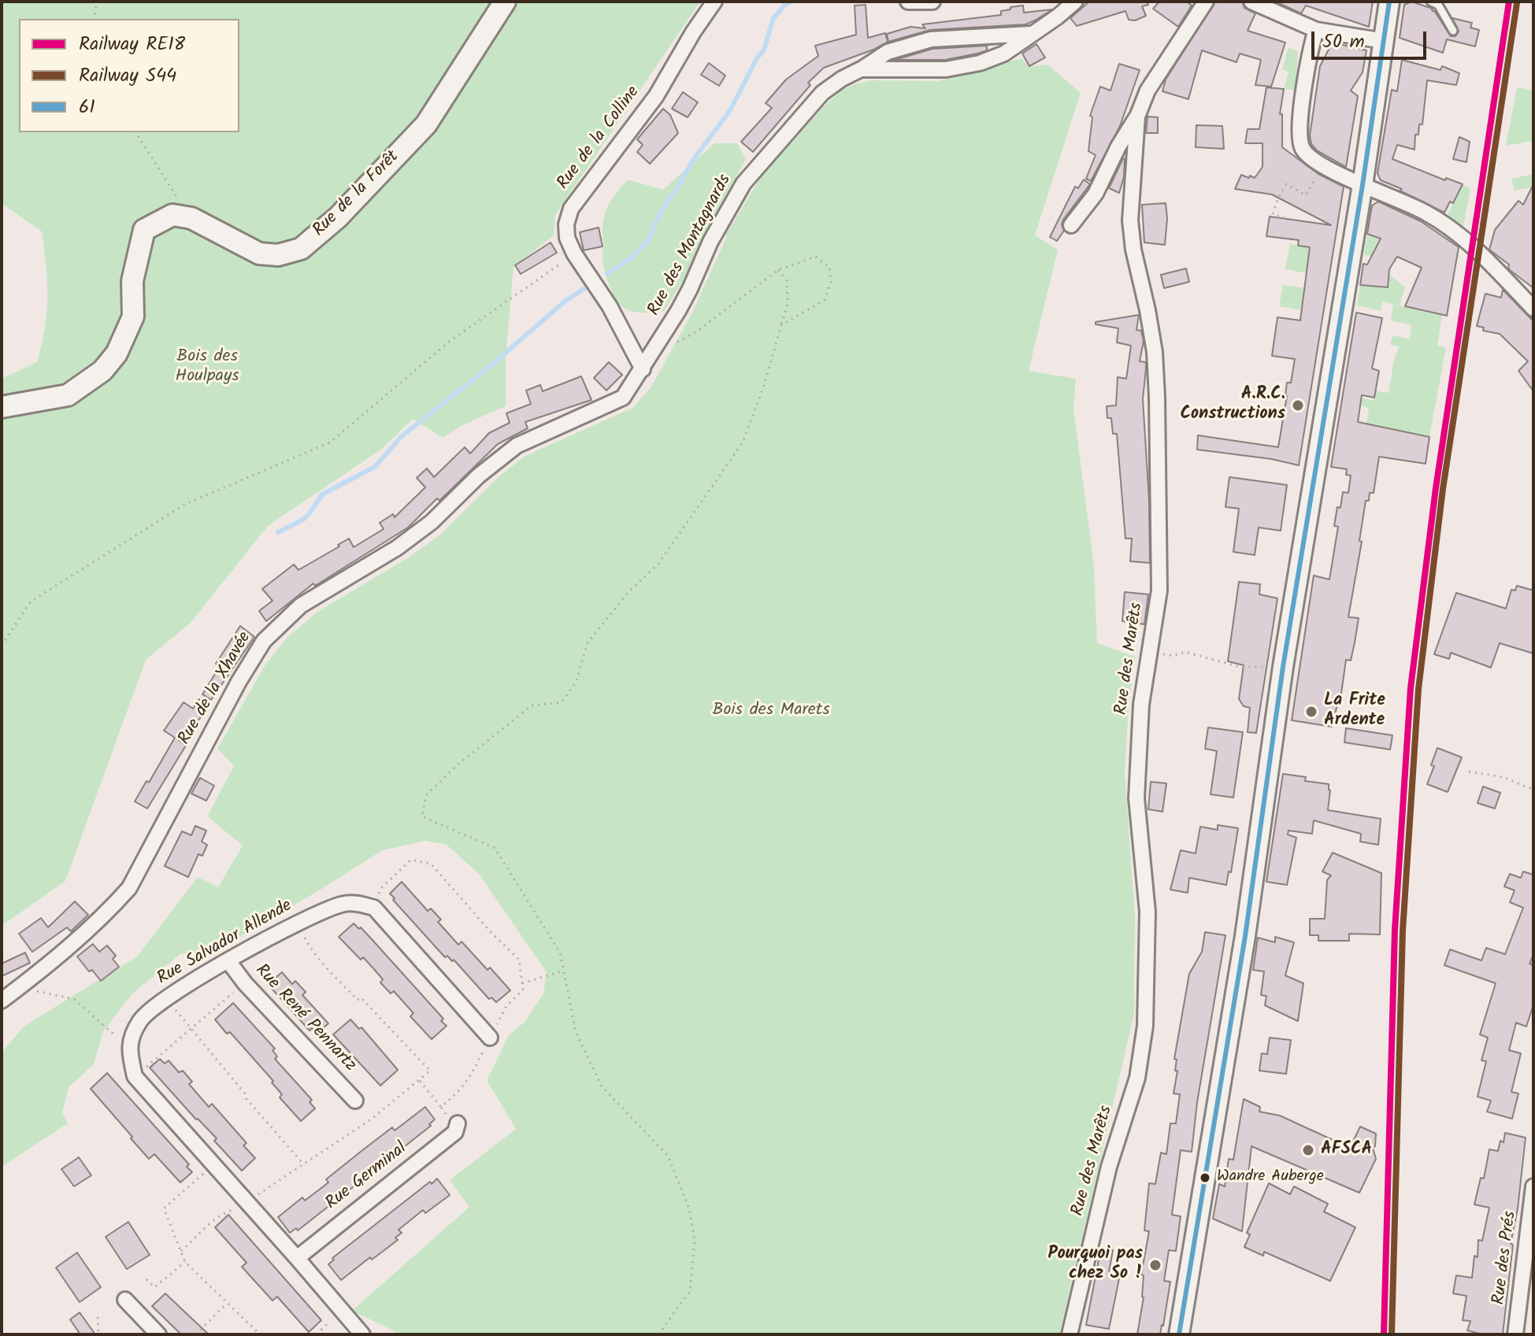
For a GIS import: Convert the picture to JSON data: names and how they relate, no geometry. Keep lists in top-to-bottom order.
{
  "streets": {
    "main road": ["Rue de la Forêt"],
    "street": [
      "Rue de la Colline",
      "Rue des Montagnards",
      "Rue des Marêts",
      "Rue de la Xhavée",
      "Rue Salvador Allende",
      "Rue René Pennartz",
      "Rue Germinal",
      "Rue des Prés"
    ]
  },
  "crossings": [
    ["Rue de la Colline", "Rue des Montagnards"],
    ["Rue de la Colline", "Rue de la Xhavée"],
    ["Rue des Montagnards", "Rue de la Xhavée"],
    ["Rue Salvador Allende", "Rue René Pennartz"]
  ],
  "parks": ["Bois des Houlpays", "Bois des Marets"],
  "places": [
    "A.R.C. Constructions",
    "La Frite Ardente",
    "AFSCA",
    "Wandre Auberge",
    "Pourquoi pas chez So !"
  ],
  "lines": ["rail line RE18", "transit line 61", "rail line S44"],
  "legend": ["Railway RE18", "Railway S44", "61"],
  "scale_bar": "50 m"
}
